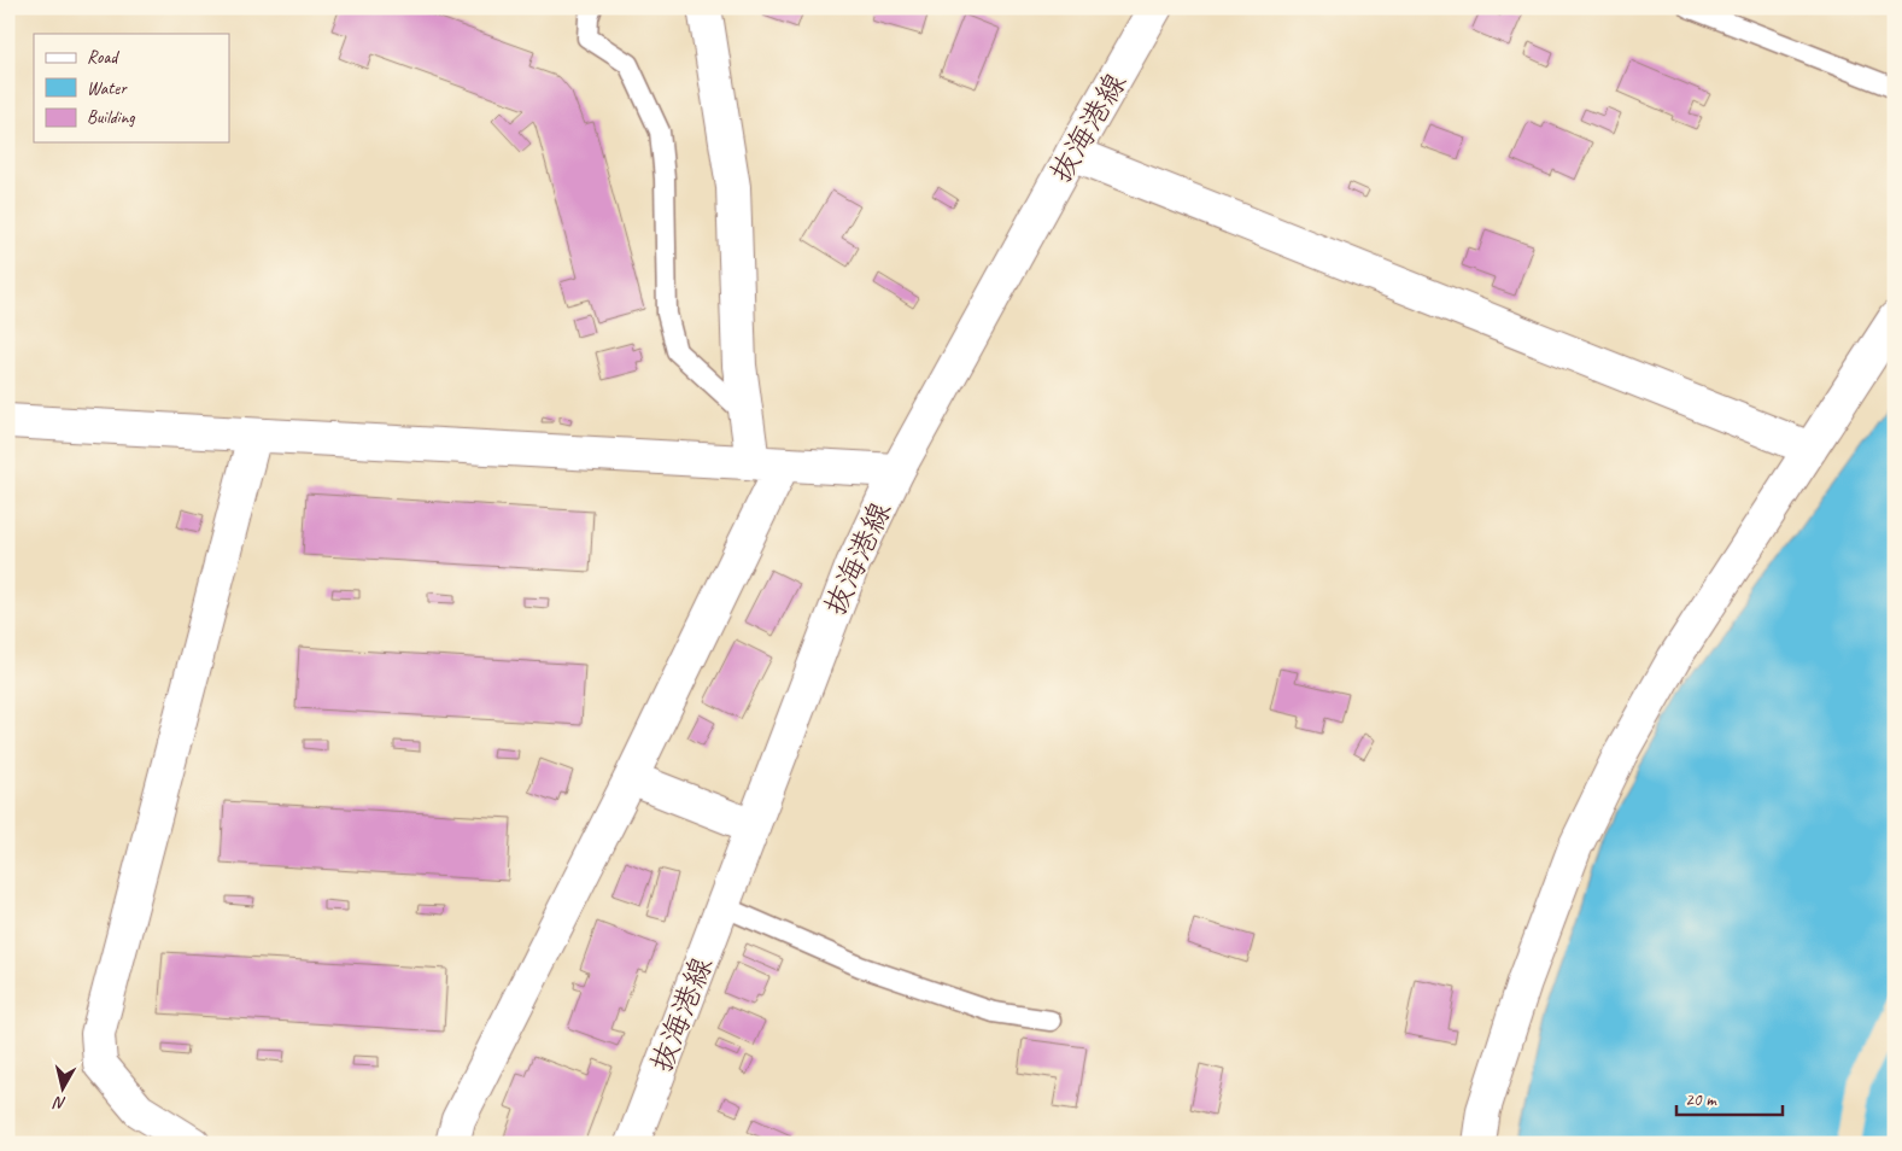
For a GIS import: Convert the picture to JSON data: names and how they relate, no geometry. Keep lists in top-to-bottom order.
{
  "streets": {
    "street": ["抜海港線"]
  },
  "legend": ["Road", "Water", "Building"],
  "scale_bar": "20 m",
  "north": "bottom"
}
